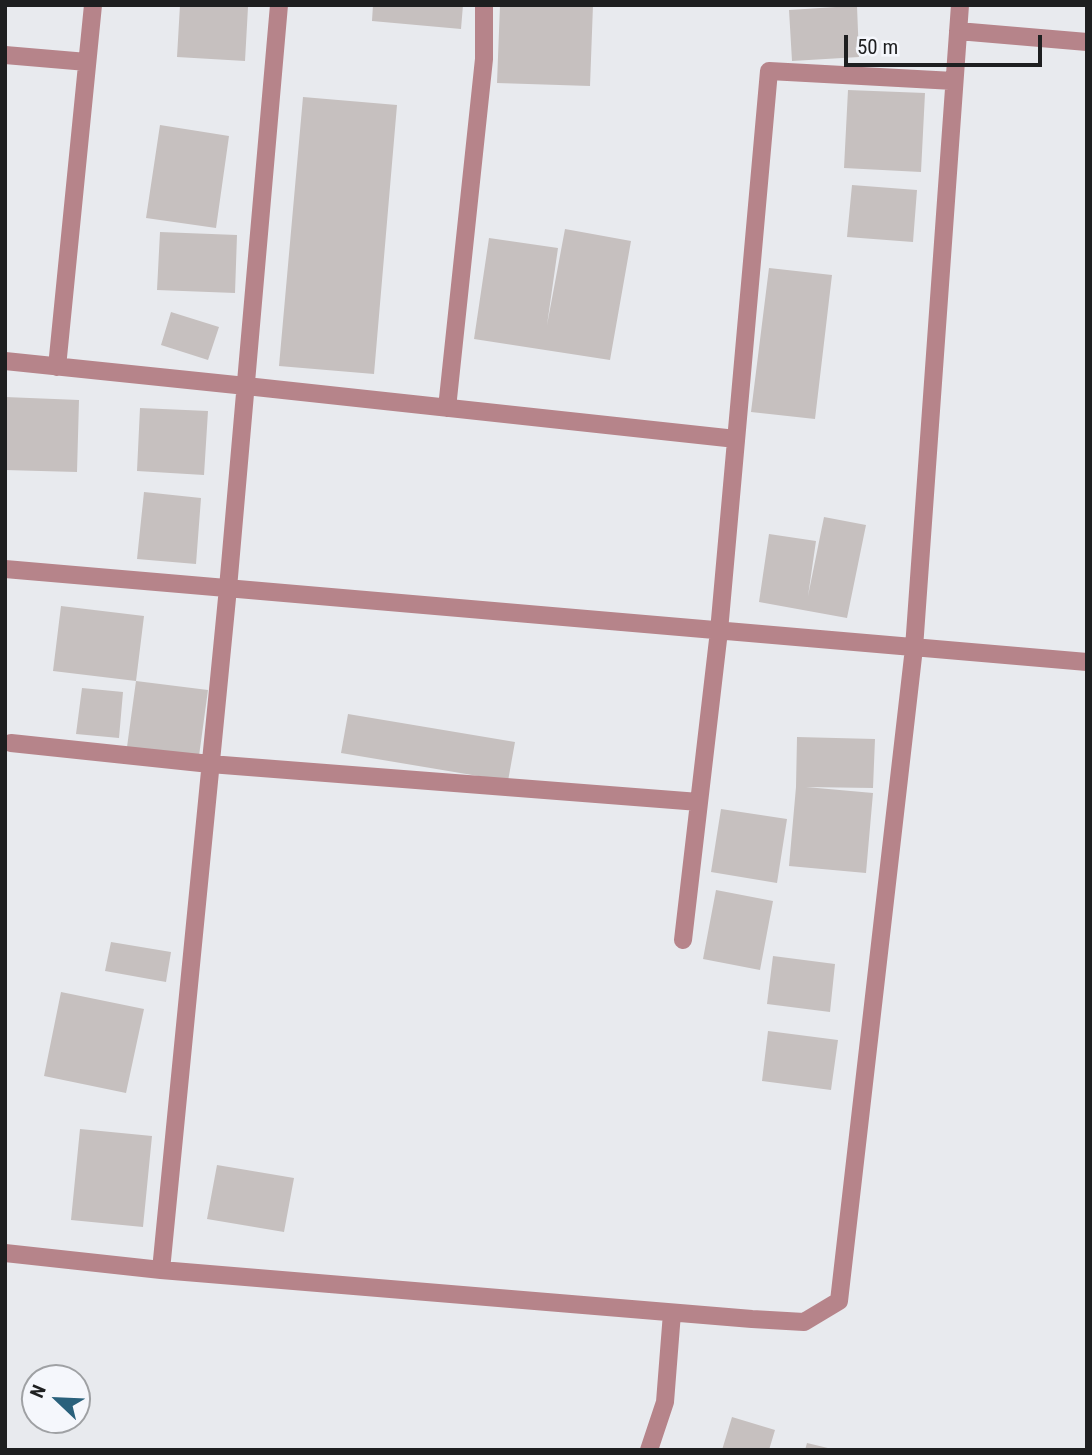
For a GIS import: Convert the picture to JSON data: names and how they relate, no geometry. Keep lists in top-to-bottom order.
{
  "scale_bar": "50 m",
  "north": "top left"
}
